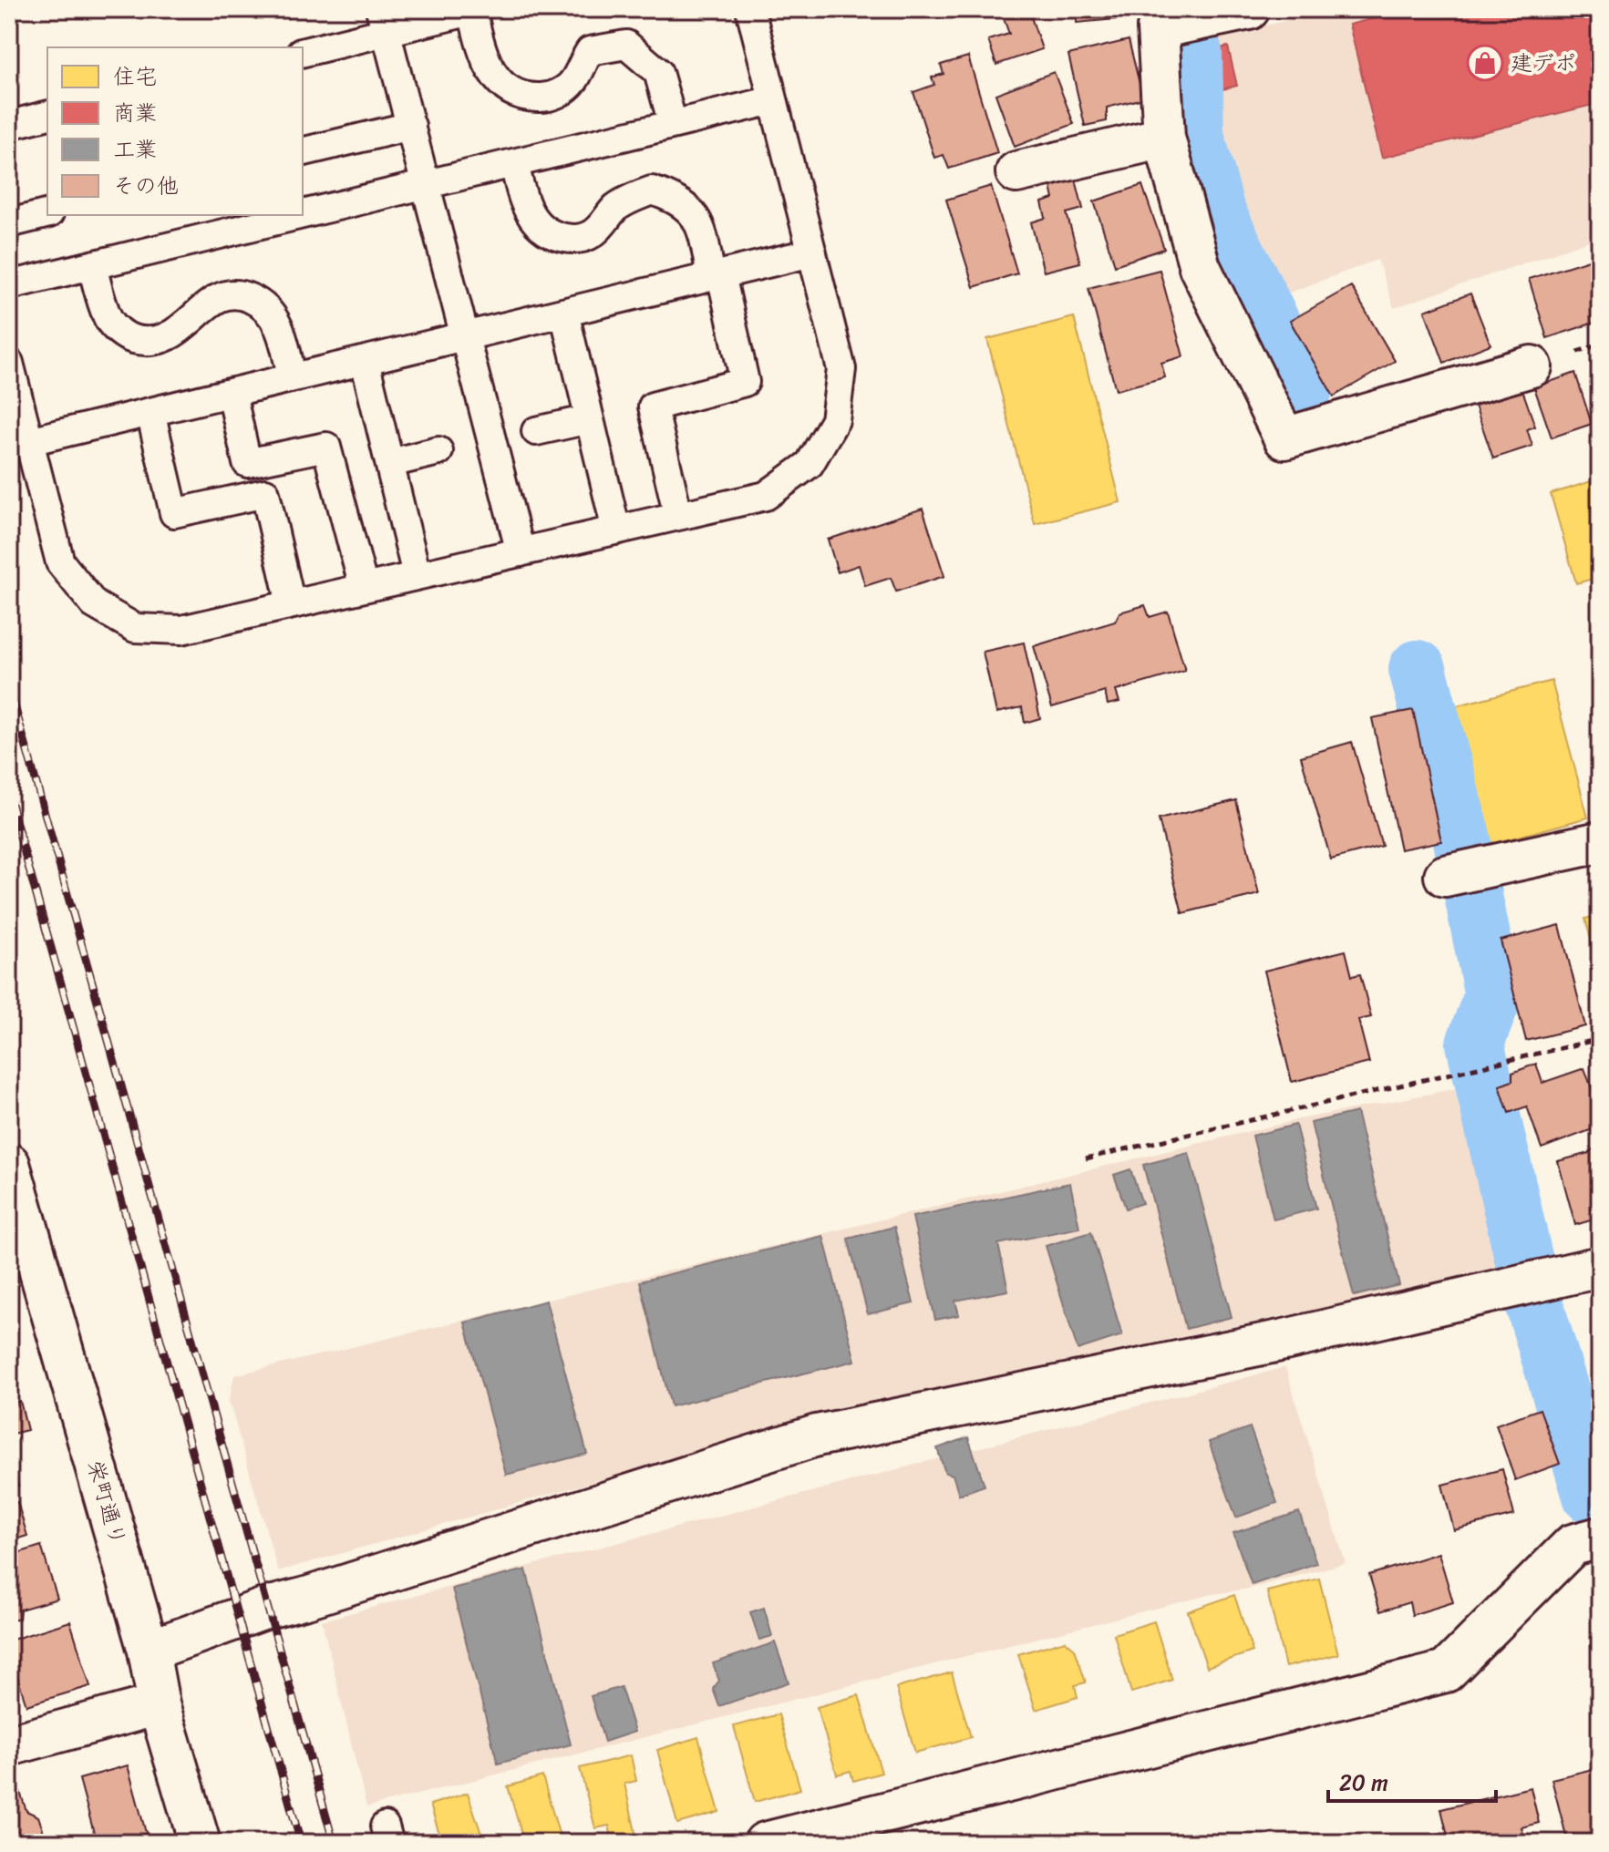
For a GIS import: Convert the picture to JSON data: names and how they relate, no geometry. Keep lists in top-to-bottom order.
{
  "streets": {
    "street": ["栄町通り"]
  },
  "places": {
    "shop": ["建デポ"]
  },
  "legend": [
    "住宅",
    "商業",
    "工業",
    "その他"
  ],
  "scale_bar": "20 m"
}
